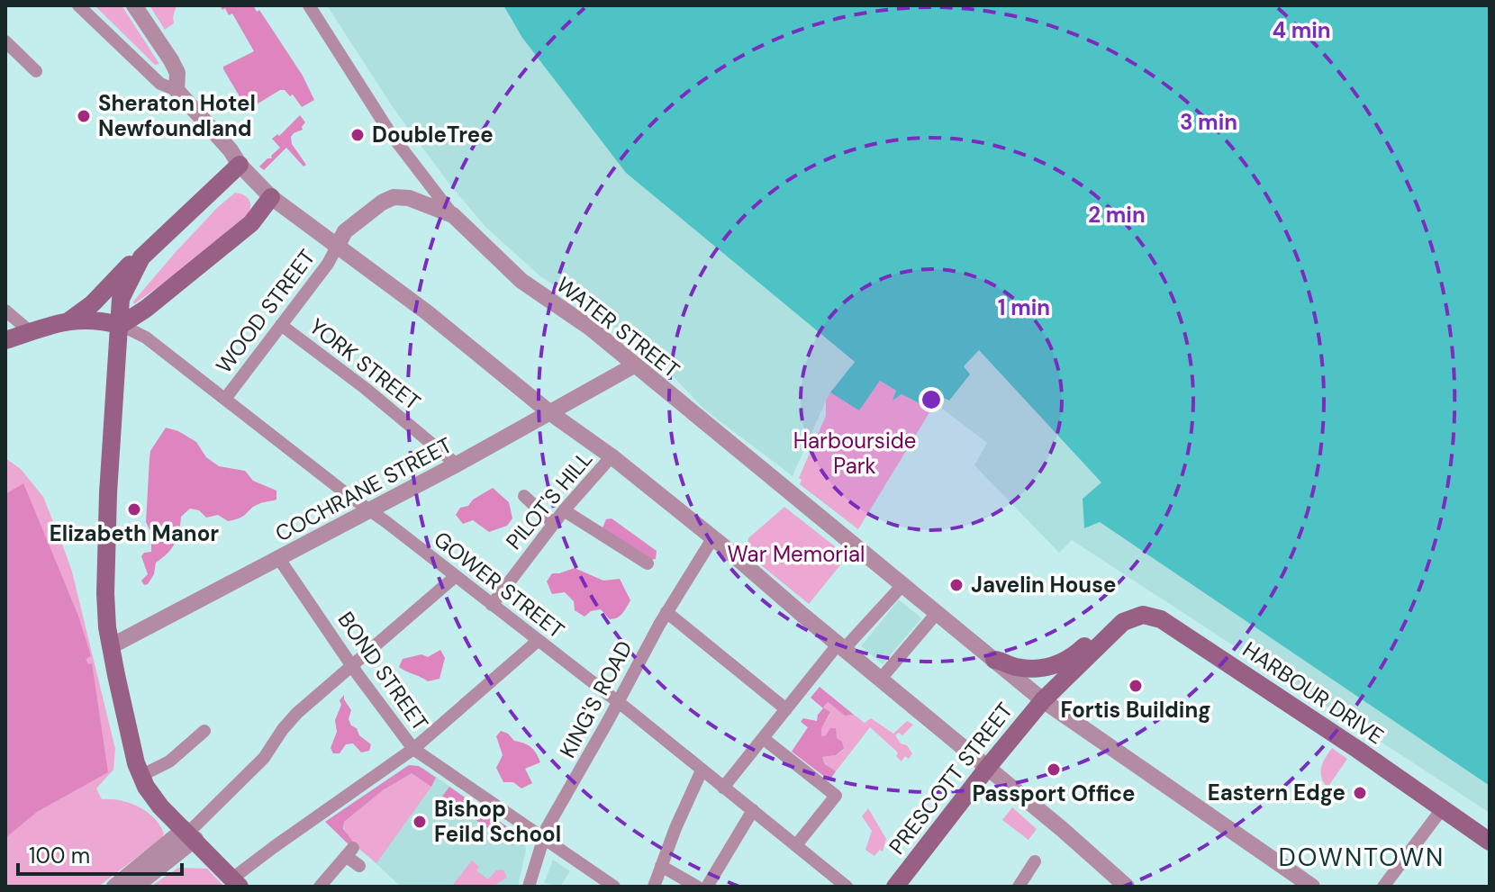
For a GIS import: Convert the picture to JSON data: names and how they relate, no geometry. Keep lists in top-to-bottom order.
{
  "streets": {
    "main road": ["HARBOUR DRIVE", "PRESCOTT STREET"],
    "street": [
      "WOOD STREET",
      "WATER STREET",
      "YORK STREET",
      "COCHRANE STREET",
      "PILOT'S HILL",
      "GOWER STREET",
      "BOND STREET",
      "KING'S ROAD"
    ]
  },
  "crossings": [
    ["WOOD STREET", "YORK STREET"],
    ["WOOD STREET", "GOWER STREET"],
    ["WATER STREET", "COCHRANE STREET"],
    ["WATER STREET", "PRESCOTT STREET"],
    ["YORK STREET", "COCHRANE STREET"],
    ["COCHRANE STREET", "GOWER STREET"],
    ["COCHRANE STREET", "BOND STREET"],
    ["PILOT'S HILL", "GOWER STREET"],
    ["GOWER STREET", "KING'S ROAD"],
    ["BOND STREET", "KING'S ROAD"],
    ["HARBOUR DRIVE", "PRESCOTT STREET"]
  ],
  "districts": ["DOWNTOWN"],
  "parks": ["Harbourside Park", "War Memorial"],
  "places": [
    "Sheraton Hotel Newfoundland",
    "DoubleTree",
    "Elizabeth Manor",
    "Javelin House",
    "Fortis Building",
    "Passport Office",
    "Eastern Edge",
    "Bishop Feild School"
  ],
  "scale_bar": "100 m",
  "rings": [
    "4 min",
    "3 min",
    "2 min",
    "1 min"
  ]
}
